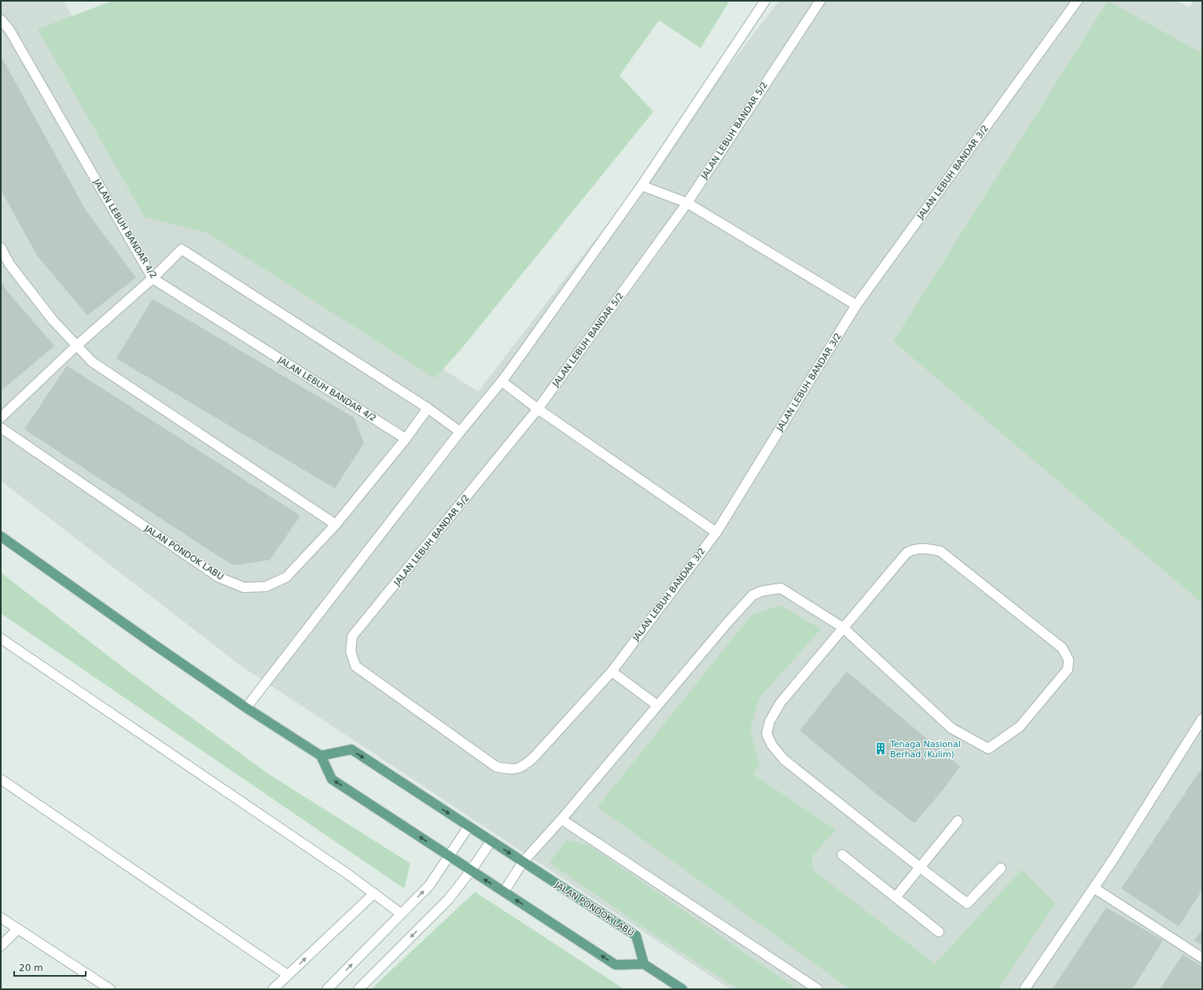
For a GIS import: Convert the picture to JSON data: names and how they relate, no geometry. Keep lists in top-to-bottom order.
{
  "streets": {
    "main road": ["JALAN PONDOK LABU"],
    "street": ["JALAN LEBUH BANDAR 5/2", "JALAN LEBUH BANDAR 3/2", "JALAN LEBUH BANDAR 4/2"]
  },
  "crossings": [
    ["JALAN LEBUH BANDAR 5/2", "JALAN LEBUH BANDAR 3/2"],
    ["JALAN LEBUH BANDAR 4/2", "JALAN PONDOK LABU"]
  ],
  "places": {
    "building": ["Tenaga Nasional Berhad (Kulim)"]
  },
  "scale_bar": "20 m"
}
